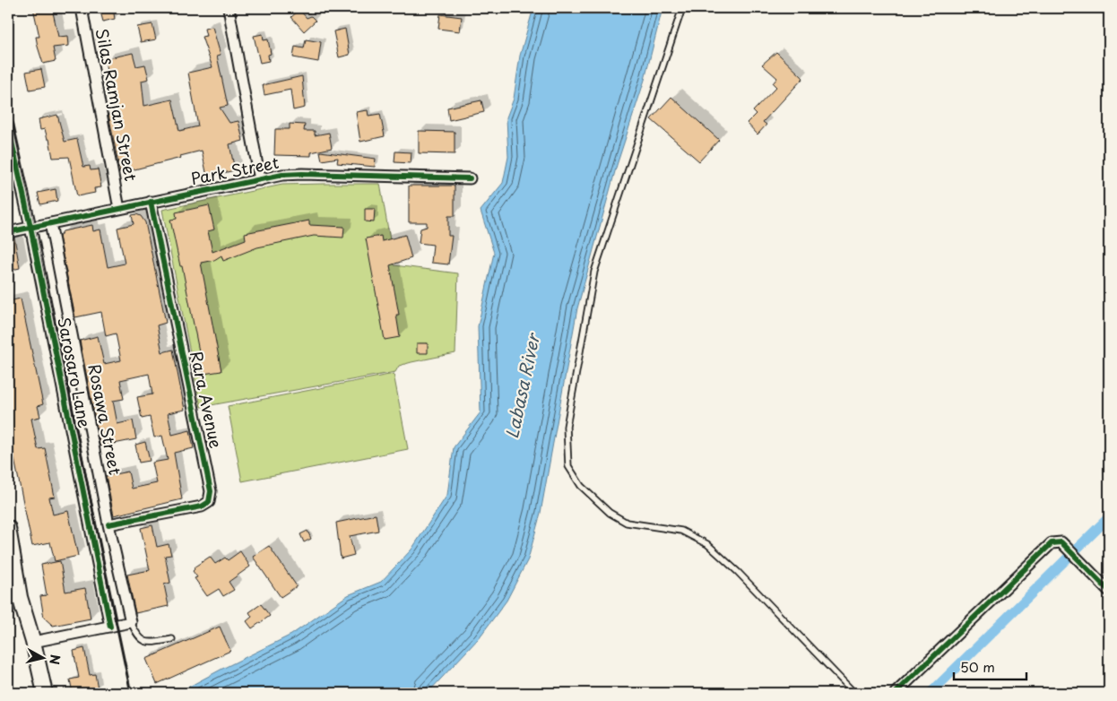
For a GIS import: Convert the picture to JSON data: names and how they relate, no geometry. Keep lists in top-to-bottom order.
{
  "streets": {
    "street": [
      "Silas Ramjan Street",
      "Park Street",
      "Sarosaro Lane",
      "Rara Avenue",
      "Rosawa Street"
    ]
  },
  "crossings": [
    ["Silas Ramjan Street", "Park Street"],
    ["Park Street", "Sarosaro Lane"],
    ["Park Street", "Rara Avenue"],
    ["Park Street", "Rosawa Street"],
    ["Rara Avenue", "Rosawa Street"]
  ],
  "water": ["Labasa River"],
  "scale_bar": "50 m",
  "north": "right"
}
